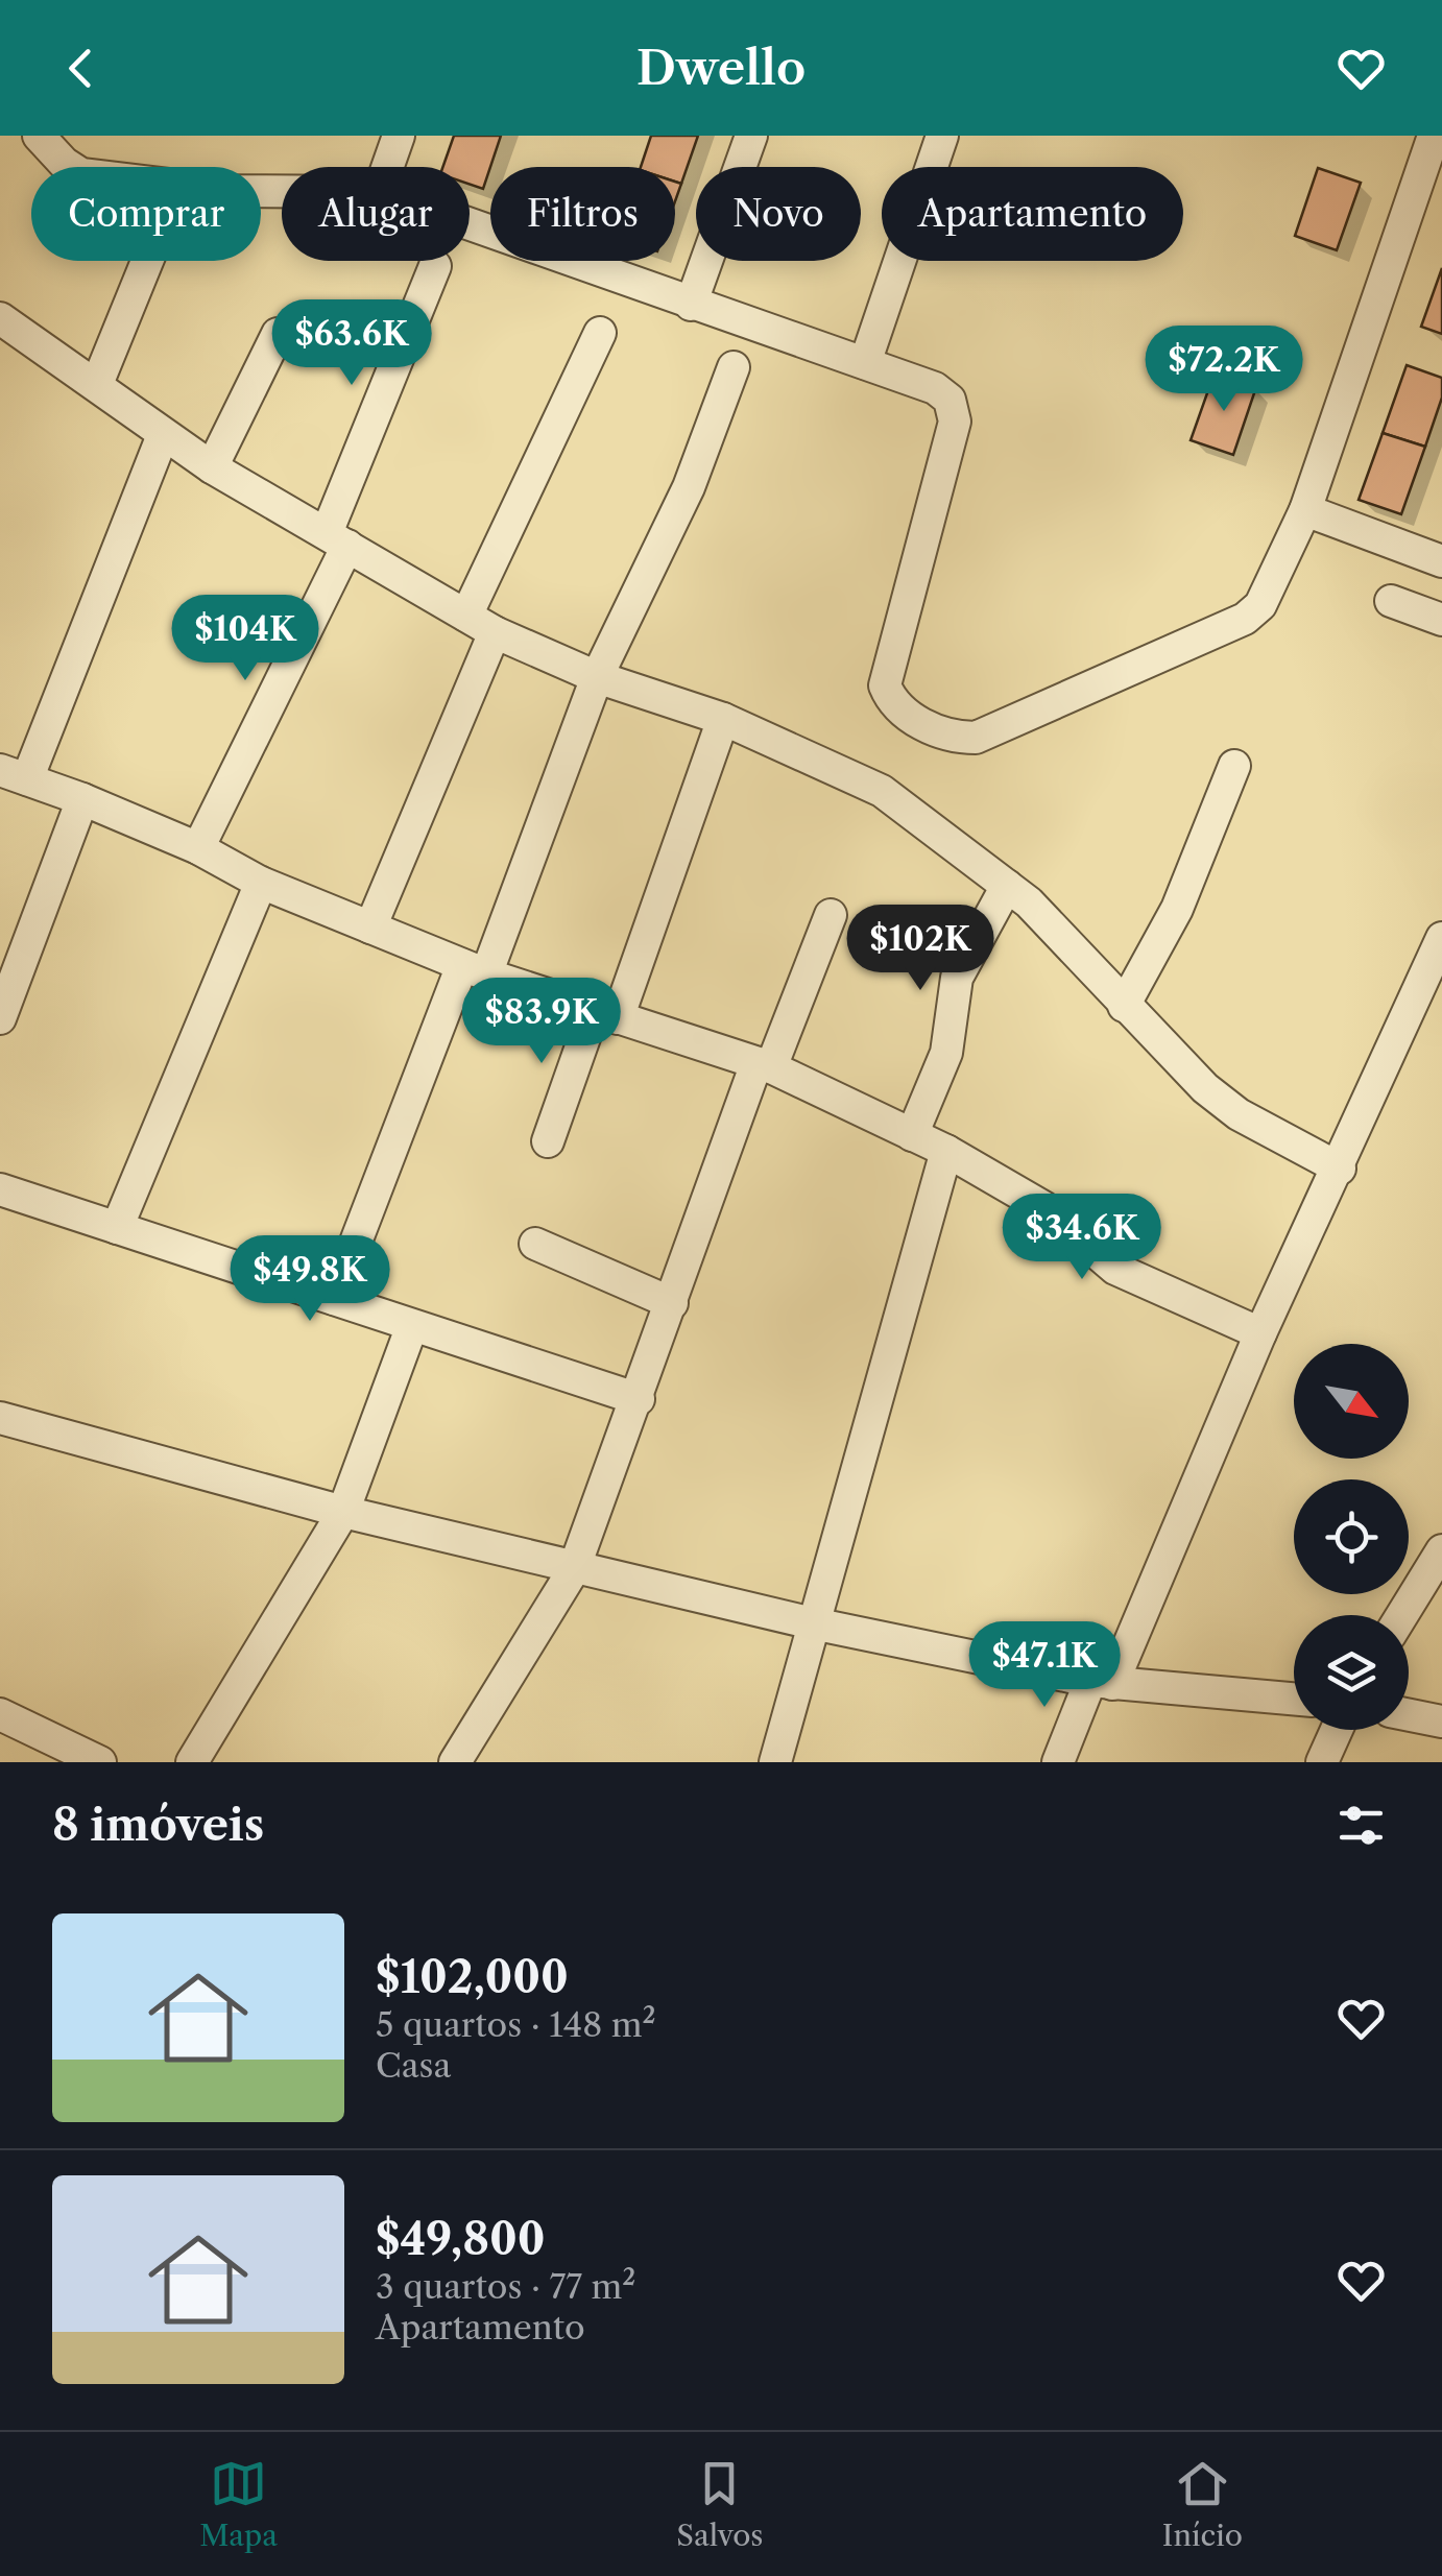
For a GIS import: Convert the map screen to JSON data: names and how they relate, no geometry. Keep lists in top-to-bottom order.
{
  "north": "bottom right",
  "page": {
    "header": "Dwello",
    "chip": [
      "Comprar",
      "Alugar",
      "Filtros",
      "Novo",
      "Apartamento"
    ],
    "price": [
      "$63.6K",
      "$72.2K",
      "$104K",
      "$102K",
      "$83.9K",
      "$34.6K",
      "$49.8K",
      "$47.1K"
    ],
    "heading": "8 imóveis",
    "list": [
      {
        "name": "$102,000",
        "note": "5 quartos · 148 m² · Casa"
      },
      {
        "name": "$49,800",
        "note": "3 quartos · 77 m² · Apartamento"
      }
    ],
    "tabs": ["Mapa", "Salvos", "Início"]
  }
}
